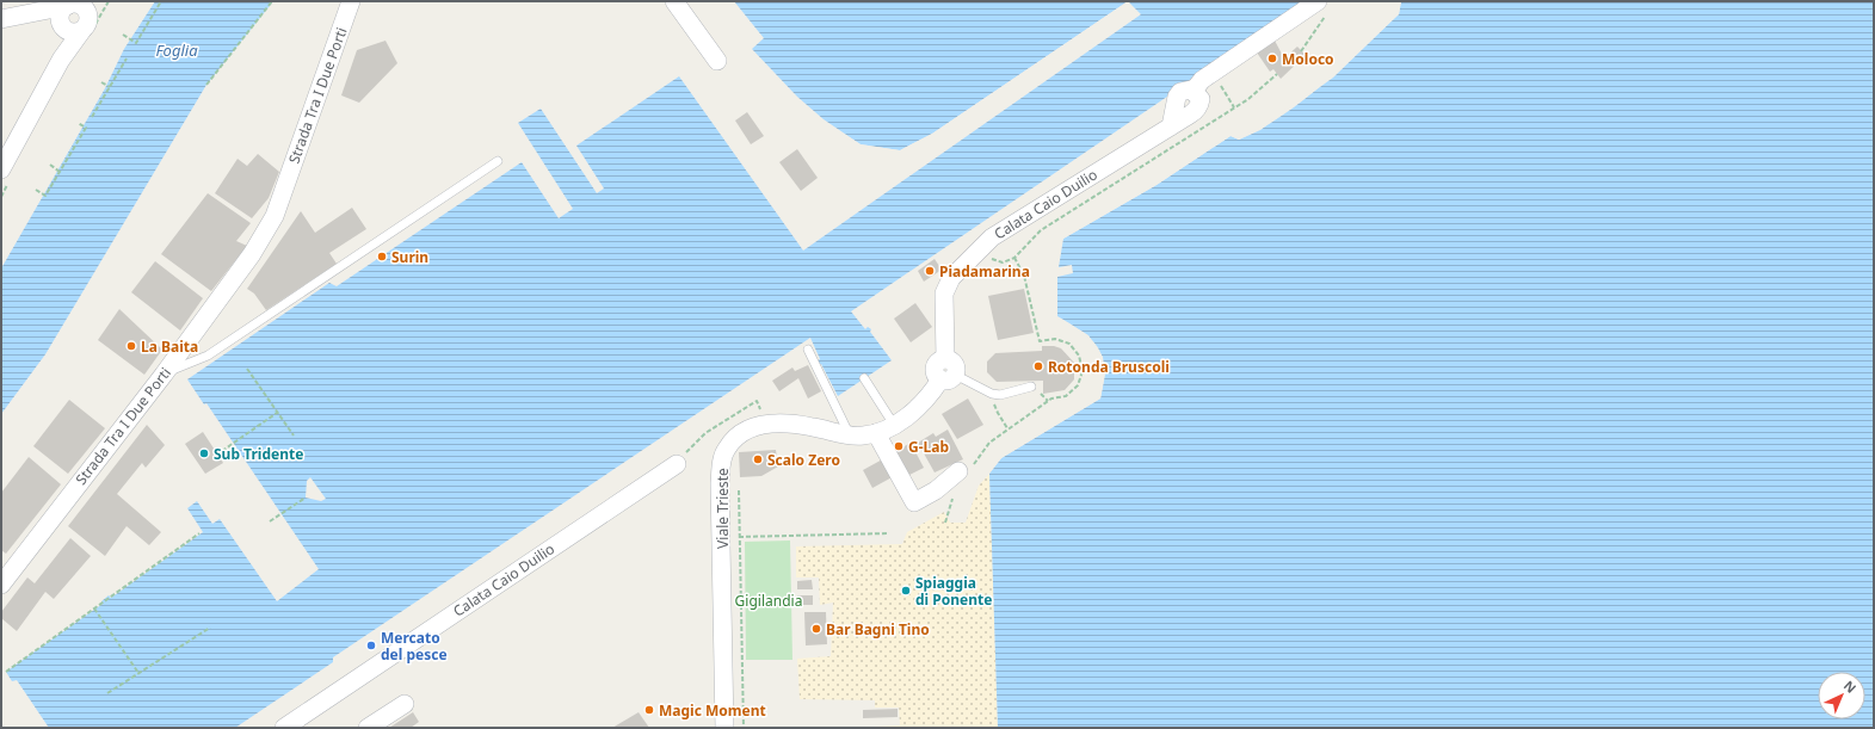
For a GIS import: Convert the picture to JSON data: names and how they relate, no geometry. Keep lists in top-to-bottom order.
{
  "streets": {
    "street": ["Strada Tra I Due Porti", "Calata Caio Duilio", "Viale Trieste"]
  },
  "crossings": [
    ["Calata Caio Duilio", "Viale Trieste"]
  ],
  "water": ["Foglia"],
  "parks": ["Gigilandia"],
  "places": [
    "Moloco",
    "Surin",
    "Piadamarina",
    "La Baita",
    "Rotonda Bruscoli",
    "G-Lab",
    "Sub Tridente",
    "Scalo Zero",
    "Spiaggia di Ponente",
    "Bar Bagni Tino",
    "Mercato del pesce",
    "Magic Moment"
  ],
  "north": "top right"
}
